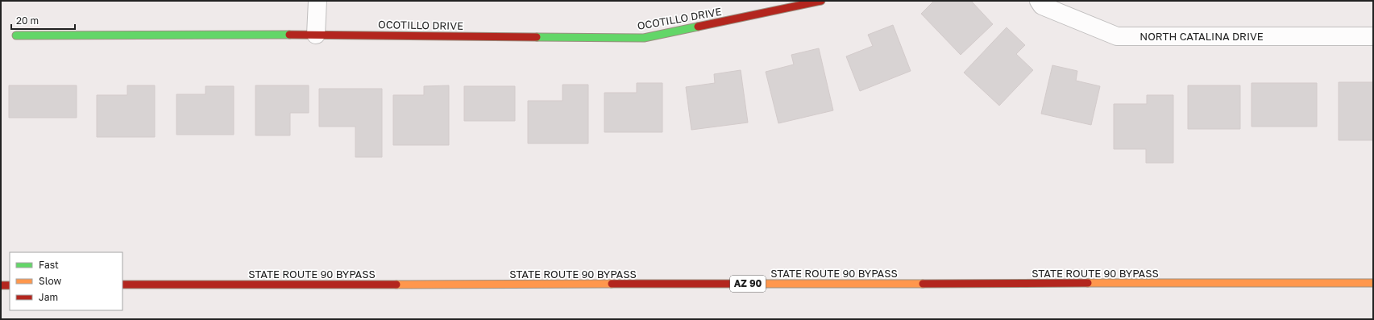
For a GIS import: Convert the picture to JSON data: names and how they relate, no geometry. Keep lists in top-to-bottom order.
{
  "streets": {
    "main road": ["OCOTILLO DRIVE", "STATE ROUTE 90 BYPASS", "AZ 90"],
    "street": ["NORTH CATALINA DRIVE"]
  },
  "legend": ["Fast", "Slow", "Jam"],
  "scale_bar": "20 m"
}
